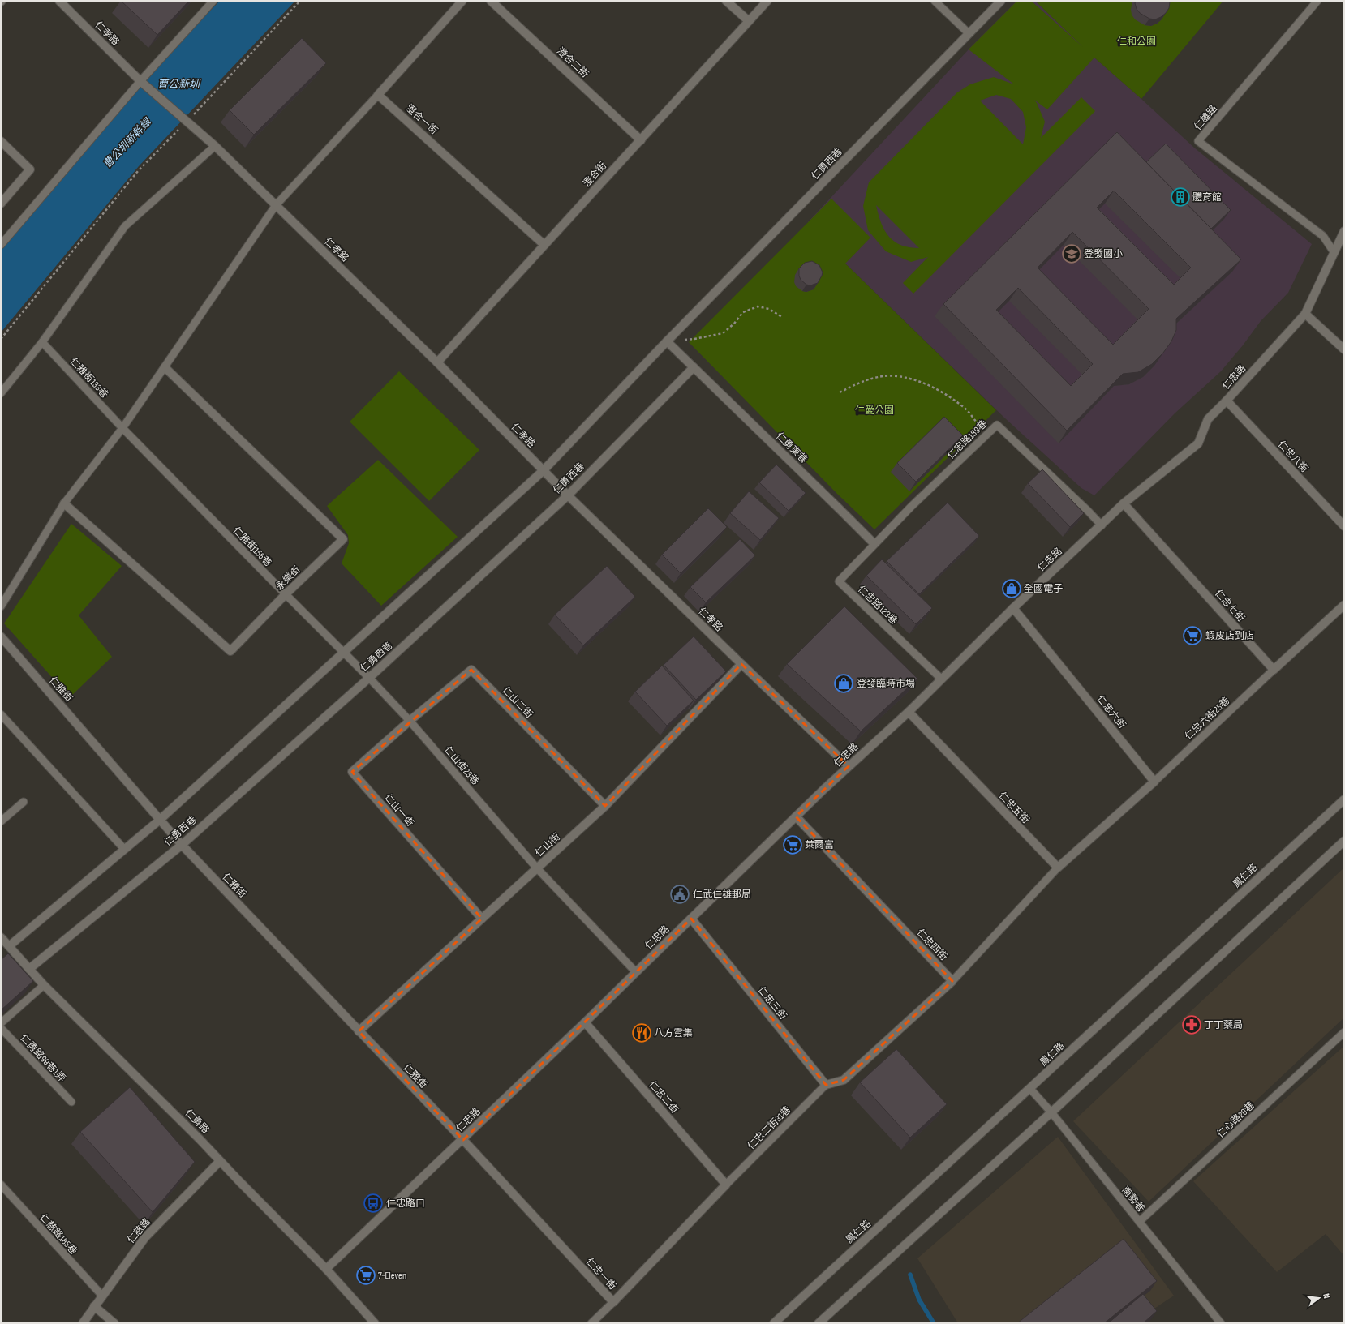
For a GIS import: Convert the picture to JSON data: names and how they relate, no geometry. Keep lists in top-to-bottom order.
{
  "streets": {
    "street": [
      "仁孝路",
      "澄合二街",
      "澄合一街",
      "仁勇西巷",
      "澄合街",
      "仁忠路",
      "仁勇東巷",
      "仁忠八街",
      "永樂街",
      "仁忠七街",
      "仁雅街",
      "仁山二街",
      "仁忠六街",
      "仁忠五街",
      "仁山一街",
      "仁山街",
      "鳳仁路",
      "仁忠四街",
      "仁忠三街",
      "仁忠二街",
      "仁勇路",
      "仁慈路",
      "仁忠一街"
    ],
    "lane": [
      "仁雄路",
      "仁雅街133巷",
      "仁忠路189巷",
      "仁雅街156巷",
      "仁忠路123巷",
      "仁忠六街25巷",
      "仁山街23巷",
      "仁勇路99巷1弄",
      "仁心路20巷",
      "仁忠二街31巷",
      "南勢巷",
      "仁慈路185巷"
    ]
  },
  "crossings": [
    ["仁孝路", "仁勇西巷"],
    ["仁孝路", "澄合街"],
    ["仁孝路", "仁忠路"],
    ["仁孝路", "仁山街"],
    ["澄合二街", "澄合街"],
    ["仁雄路", "仁忠路"],
    ["澄合一街", "澄合街"],
    ["仁勇西巷", "仁勇東巷"],
    ["仁勇西巷", "仁雅街156巷"],
    ["仁勇西巷", "仁雅街"],
    ["仁勇西巷", "仁山街23巷"],
    ["仁勇西巷", "仁勇路"],
    ["仁忠路", "仁忠路189巷"],
    ["仁忠路", "仁忠八街"],
    ["仁忠路", "仁忠路123巷"],
    ["仁忠路", "仁忠七街"],
    ["仁忠路", "仁雅街"],
    ["仁忠路", "仁忠六街"],
    ["仁忠路", "仁山街23巷"],
    ["仁忠路", "仁忠五街"],
    ["仁忠路", "仁忠四街"],
    ["仁忠路", "仁忠三街"],
    ["仁忠路", "仁忠二街"],
    ["仁忠路", "仁勇路"],
    ["仁忠路", "仁忠一街"],
    ["仁雅街133巷", "仁雅街156巷"],
    ["仁忠路189巷", "仁勇東巷"],
    ["仁忠路189巷", "仁忠路123巷"],
    ["仁勇東巷", "仁忠路123巷"],
    ["仁雅街156巷", "永樂街"],
    ["仁雅街156巷", "仁山街23巷"],
    ["仁忠七街", "仁忠六街25巷"],
    ["仁雅街", "仁山街"],
    ["仁雅街", "仁忠一街"],
    ["仁山二街", "仁山街23巷"],
    ["仁山二街", "仁山一街"],
    ["仁山二街", "仁山街"],
    ["仁忠六街", "仁忠六街25巷"],
    ["仁山街23巷", "仁山一街"],
    ["仁山街23巷", "仁山街"],
    ["仁山一街", "仁山街"],
    ["鳳仁路", "南勢巷"],
    ["仁忠三街", "仁忠二街31巷"],
    ["仁忠二街", "仁忠二街31巷"],
    ["仁忠二街", "仁忠一街"],
    ["仁心路20巷", "南勢巷"],
    ["仁勇路", "仁慈路"],
    ["仁忠二街31巷", "仁忠一街"],
    ["仁慈路", "仁慈路185巷"]
  ],
  "water": ["曹公新圳", "曹公圳新幹線"],
  "parks": ["仁和公園", "仁愛公園"],
  "places": {
    "building": ["體育館"],
    "school or university": ["登發國小"],
    "shop": ["全國電子", "登發臨時市場"],
    "supermarket": ["蝦皮店到店", "萊爾富", "7-Eleven"],
    "public building": ["仁武仁雄郵局"],
    "pharmacy": ["丁丁藥局"],
    "restaurant": ["八方雲集"],
    "bus stop": ["仁忠路口"]
  },
  "north": "right"
}
